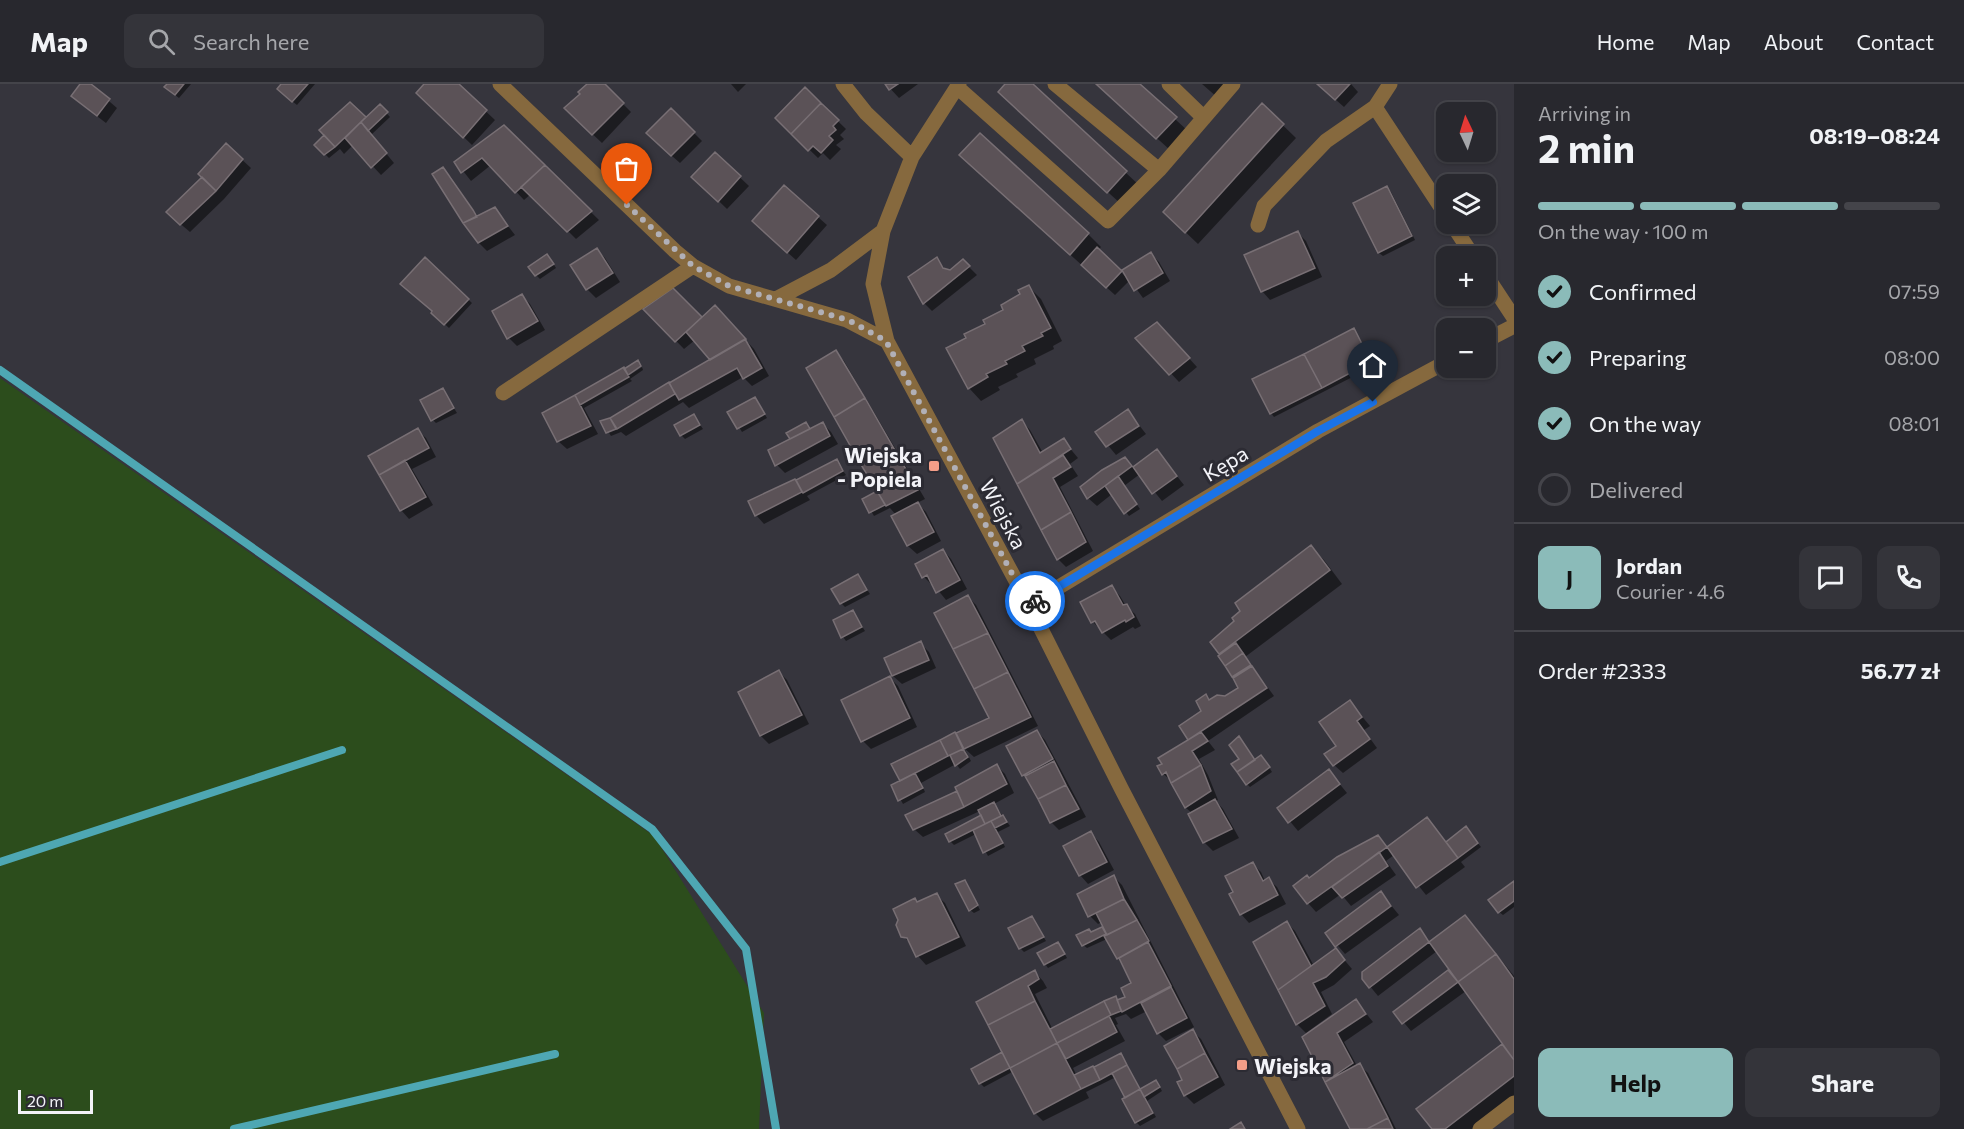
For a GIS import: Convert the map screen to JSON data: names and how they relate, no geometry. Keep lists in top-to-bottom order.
{
  "streets": {
    "street": ["Kępa", "Wiejska"]
  },
  "crossings": [
    ["Kępa", "Wiejska"]
  ],
  "places": {
    "transit": ["Wiejska - Popiela", "Wiejska"]
  },
  "scale_bar": "20 m",
  "north": "top",
  "page": {
    "header": "Map",
    "search": "Search here",
    "nav": [
      "Home",
      "Map",
      "About",
      "Contact"
    ],
    "heading": ["2 min", "Arriving in", "08:19–08:24"],
    "panel": [
      "Jordan",
      "Courier · 4.6",
      "Order #2333",
      "56.77 zł"
    ],
    "map_buttons": ["+", "−"],
    "bar": "On the way · 100 m",
    "list": [
      ["Confirmed", "07:59"],
      ["Preparing", "08:00"],
      ["On the way", "08:01"],
      "Delivered"
    ],
    "round": "J",
    "buttons": ["Help", "Share"],
    "scale": "20 m"
  }
}
